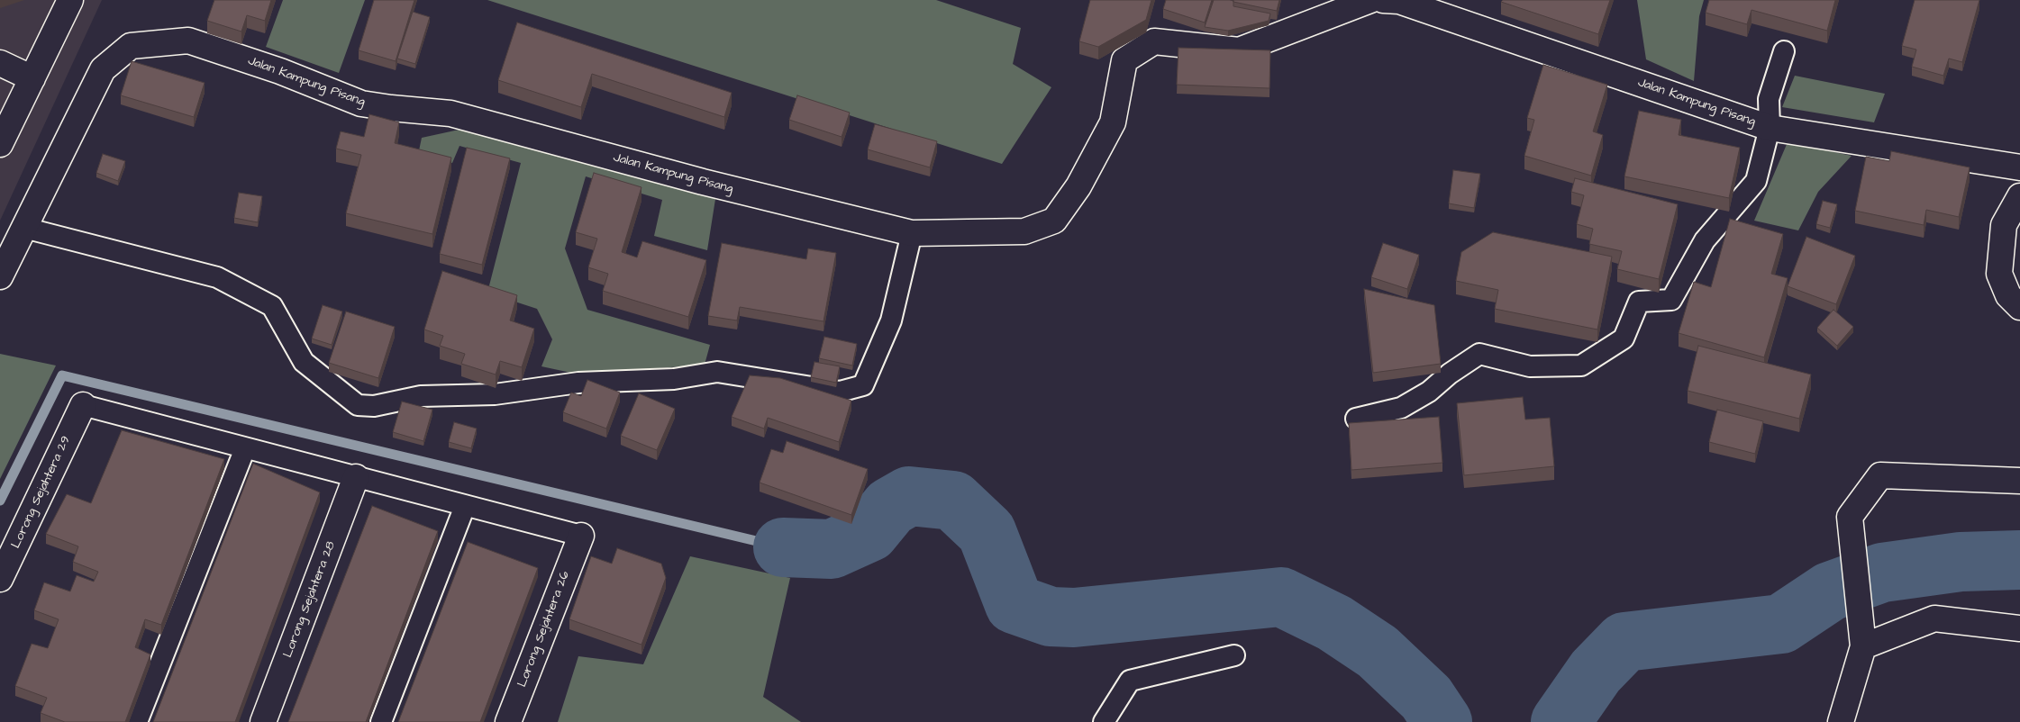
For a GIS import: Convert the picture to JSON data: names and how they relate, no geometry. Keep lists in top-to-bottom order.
{
  "streets": {
    "street": [
      "Jalan Kampung Pisang",
      "Lorong Sejahtera 29",
      "Lorong Sejahtera 28",
      "Lorong Sejahtera 26"
    ]
  }
}
